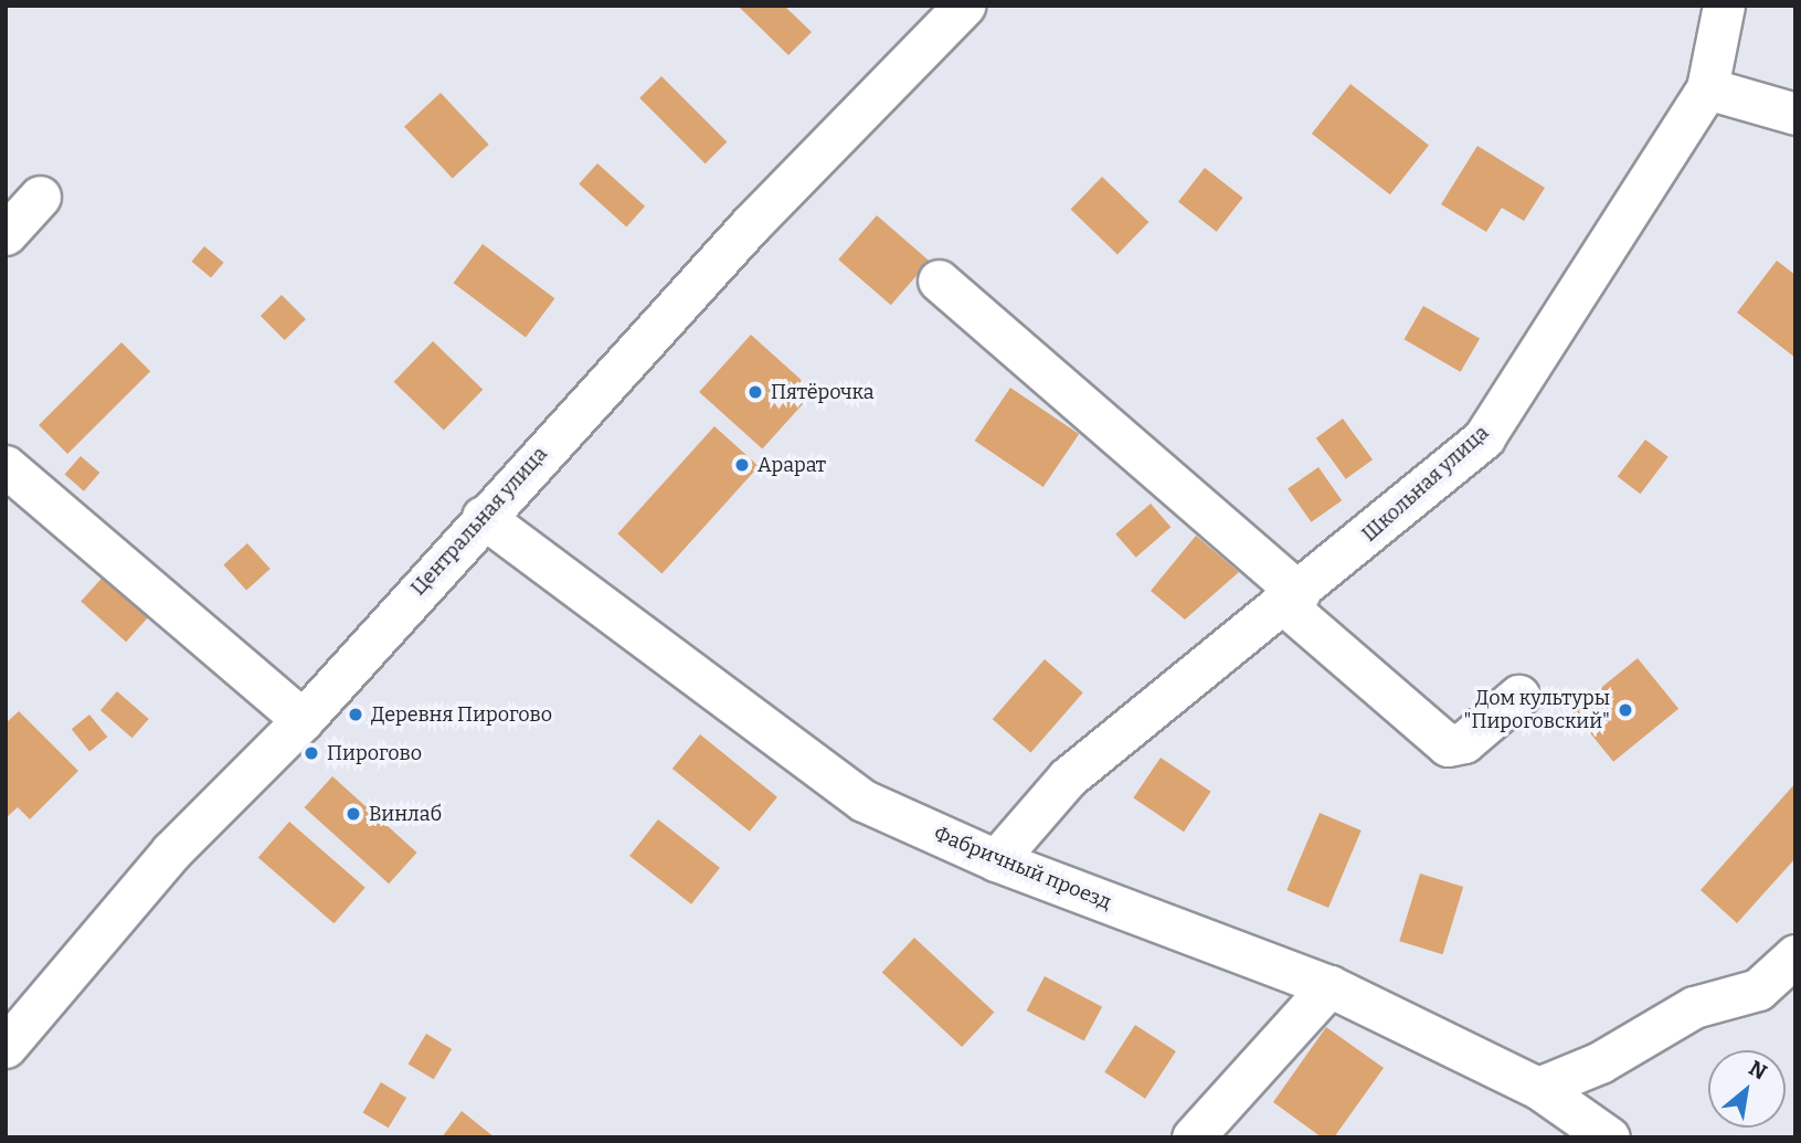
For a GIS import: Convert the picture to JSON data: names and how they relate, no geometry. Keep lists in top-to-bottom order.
{
  "streets": {
    "street": ["Школьная улица", "Центральная улица", "Фабричный проезд"]
  },
  "crossings": [
    ["Школьная улица", "Фабричный проезд"],
    ["Центральная улица", "Фабричный проезд"]
  ],
  "places": [
    "Пятёрочка",
    "Арарат",
    "Дом культуры \"Пироговский\"",
    "Деревня Пирогово",
    "Пирогово",
    "Винлаб"
  ],
  "north": "top right"
}
